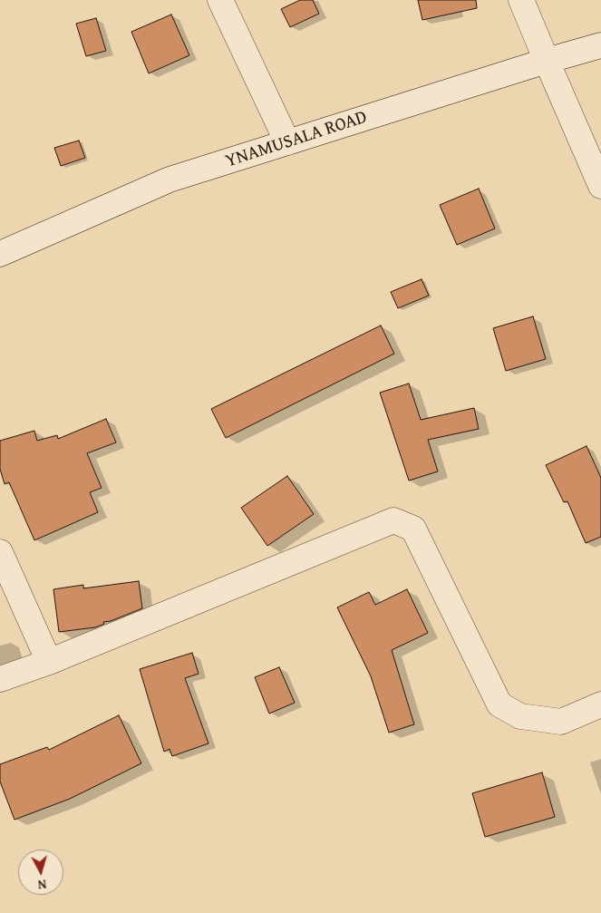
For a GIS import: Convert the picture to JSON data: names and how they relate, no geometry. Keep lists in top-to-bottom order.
{
  "streets": {
    "street": ["YNAMUSALA ROAD"]
  },
  "north": "bottom"
}
